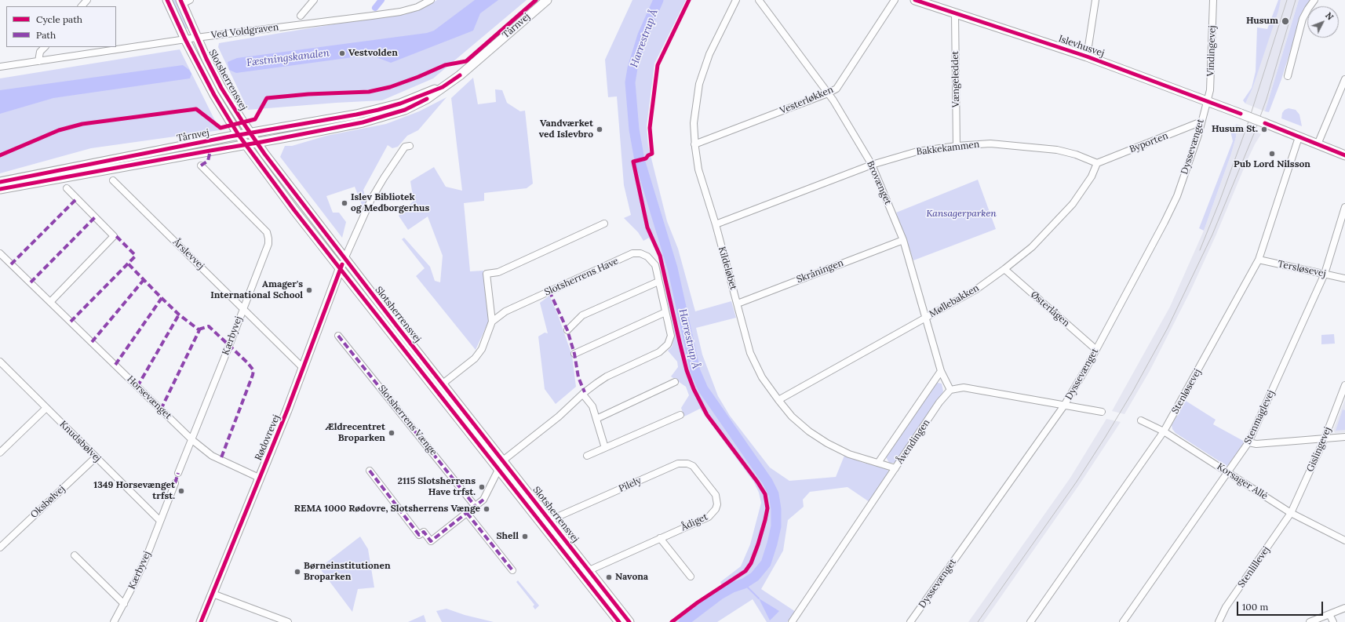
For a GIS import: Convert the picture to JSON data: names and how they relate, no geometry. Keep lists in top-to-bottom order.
{
  "streets": {
    "street": [
      "Tårnvej",
      "Ved Voldgraven",
      "Islevhusvej",
      "Vindingevej",
      "Vængeleddet",
      "Slotsherrensvej",
      "Vesterløkken",
      "Byporten",
      "Dyssevænget",
      "Bakkekammen",
      "Brovænget",
      "Årslevvej",
      "Kildeløbet",
      "Tersløsevej",
      "Skråningen",
      "Slotsherrens Have",
      "Møllebakken",
      "Østerlågen",
      "Kærbyvej",
      "Stenløsevej",
      "Horsevænget",
      "Stenmaglevej",
      "Slotsherrens Vænge",
      "Rødovrevej",
      "Knudsbølvej",
      "Åvendingen",
      "Gislingevej",
      "Korsager Allé",
      "Pilely",
      "Oksbølvej",
      "Ådiget",
      "Stenlillevej"
    ]
  },
  "crossings": [
    ["Tårnvej", "Slotsherrensvej"],
    ["Ved Voldgraven", "Slotsherrensvej"],
    ["Islevhusvej", "Vindingevej"],
    ["Islevhusvej", "Vængeleddet"],
    ["Islevhusvej", "Dyssevænget"],
    ["Islevhusvej", "Stenløsevej"],
    ["Vindingevej", "Dyssevænget"],
    ["Vængeleddet", "Bakkekammen"],
    ["Slotsherrensvej", "Slotsherrens Have"],
    ["Slotsherrensvej", "Rødovrevej"],
    ["Slotsherrensvej", "Pilely"],
    ["Slotsherrensvej", "Ådiget"],
    ["Vesterløkken", "Brovænget"],
    ["Vesterløkken", "Kildeløbet"],
    ["Byporten", "Dyssevænget"],
    ["Byporten", "Bakkekammen"],
    ["Byporten", "Møllebakken"],
    ["Dyssevænget", "Østerlågen"],
    ["Bakkekammen", "Brovænget"],
    ["Bakkekammen", "Kildeløbet"],
    ["Bakkekammen", "Møllebakken"],
    ["Brovænget", "Skråningen"],
    ["Brovænget", "Møllebakken"],
    ["Brovænget", "Åvendingen"],
    ["Årslevvej", "Kærbyvej"],
    ["Årslevvej", "Rødovrevej"],
    ["Kildeløbet", "Skråningen"],
    ["Kildeløbet", "Møllebakken"],
    ["Kildeløbet", "Åvendingen"],
    ["Tersløsevej", "Stenløsevej"],
    ["Tersløsevej", "Stenmaglevej"],
    ["Møllebakken", "Østerlågen"],
    ["Kærbyvej", "Horsevænget"],
    ["Kærbyvej", "Knudsbølvej"],
    ["Stenløsevej", "Korsager Allé"],
    ["Horsevænget", "Rødovrevej"],
    ["Stenmaglevej", "Korsager Allé"],
    ["Knudsbølvej", "Oksbølvej"],
    ["Gislingevej", "Korsager Allé"],
    ["Gislingevej", "Stenlillevej"],
    ["Korsager Allé", "Stenlillevej"],
    ["Pilely", "Ådiget"]
  ],
  "water": ["Harrestrup Å", "Fæstningskanalen"],
  "parks": ["Kansagerparken"],
  "places": [
    "Husum",
    "Vestvolden",
    "Vandværket ved Islevbro",
    "Husum St.",
    "Pub Lord Nilsson",
    "Islev Bibliotek og Medborgerhus",
    "Amager's International School",
    "Ældrecentret Broparken",
    "2115 Slotsherrens Have trfst.",
    "1349 Horsevænget trfst.",
    "REMA 1000 Rødovre, Slotsherrens Vænge",
    "Shell",
    "Børneinstitutionen Broparken",
    "Navona"
  ],
  "legend": ["Cycle path", "Path"],
  "scale_bar": "100 m",
  "north": "top right"
}
